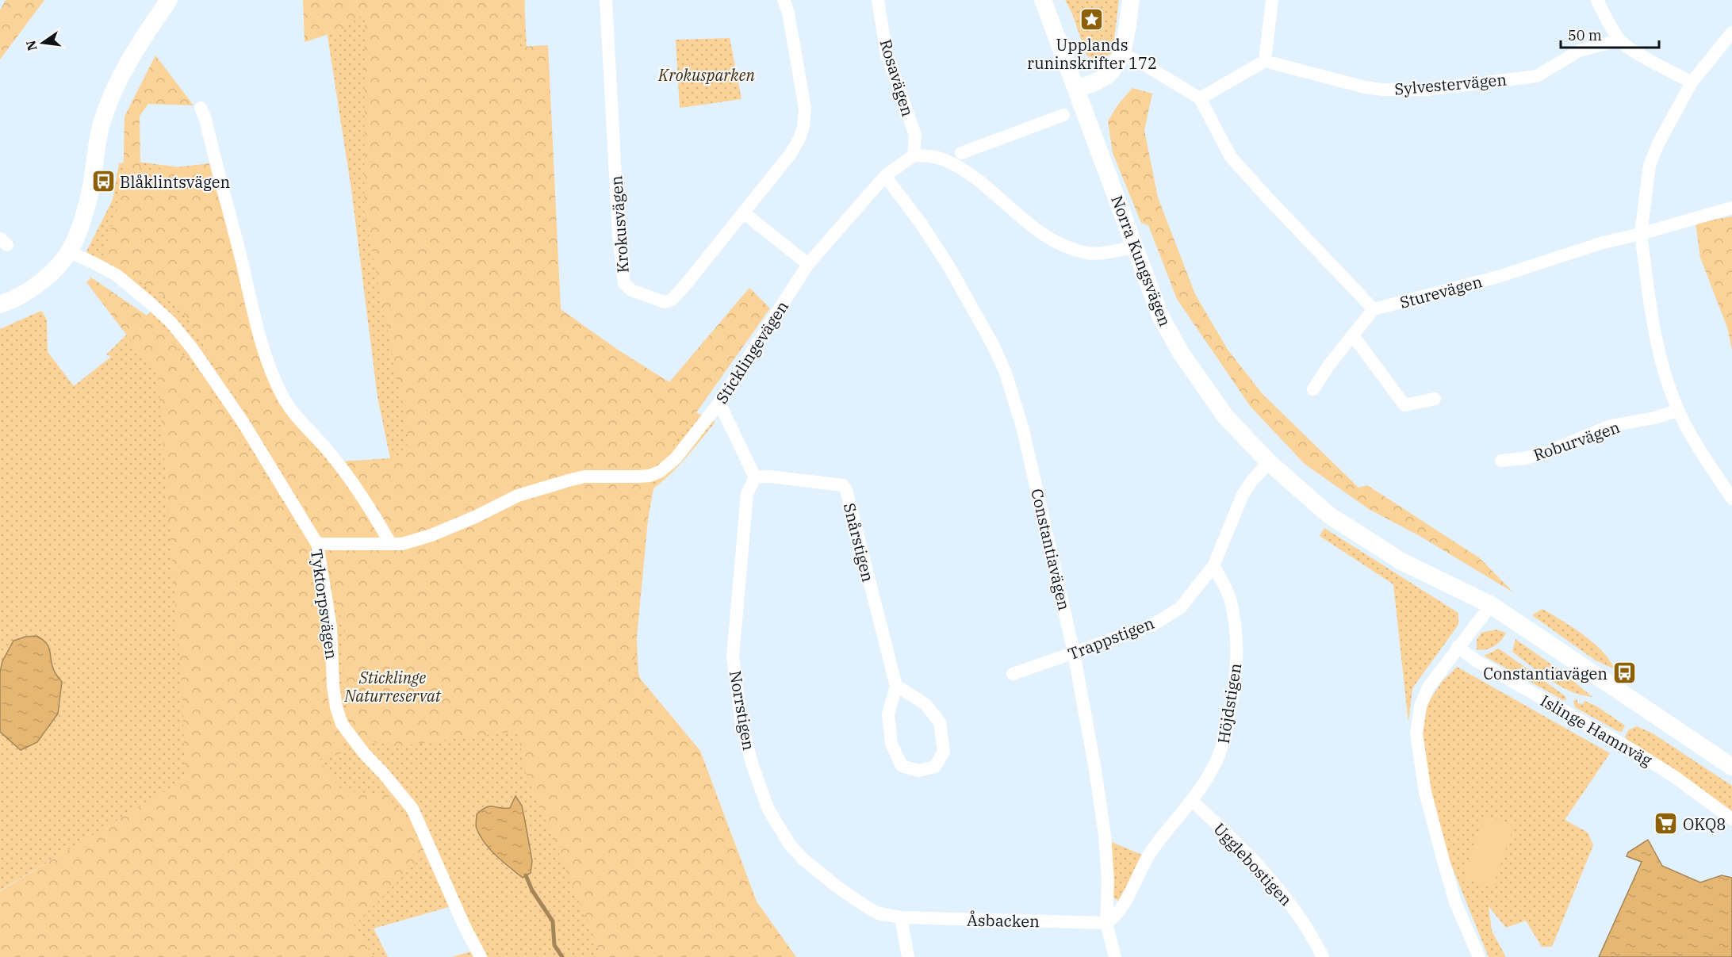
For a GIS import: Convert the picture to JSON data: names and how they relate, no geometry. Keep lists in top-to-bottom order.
{
  "streets": {
    "main road": ["Norra Kungsvägen"],
    "street": [
      "Rosavägen",
      "Sylvestervägen",
      "Krokusvägen",
      "Sturevägen",
      "Sticklingevägen",
      "Roburvägen",
      "Snårstigen",
      "Constantiavägen",
      "Tyktorpsvägen",
      "Trappstigen",
      "Höjdstigen",
      "Norrstigen",
      "Islinge Hamnväg",
      "Ugglebostigen",
      "Åsbacken"
    ]
  },
  "crossings": [
    ["Rosavägen", "Sticklingevägen"],
    ["Norra Kungsvägen", "Trappstigen"],
    ["Sticklingevägen", "Constantiavägen"],
    ["Sticklingevägen", "Tyktorpsvägen"],
    ["Snårstigen", "Norrstigen"],
    ["Constantiavägen", "Trappstigen"],
    ["Constantiavägen", "Höjdstigen"],
    ["Constantiavägen", "Åsbacken"],
    ["Trappstigen", "Höjdstigen"],
    ["Höjdstigen", "Ugglebostigen"],
    ["Höjdstigen", "Åsbacken"],
    ["Norrstigen", "Åsbacken"]
  ],
  "parks": ["Krokusparken", "Sticklinge Naturreservat"],
  "places": {
    "place": ["Upplands runinskrifter 172"],
    "bus stop": ["Blåklintsvägen", "Constantiavägen"],
    "supermarket": ["OKQ8"]
  },
  "scale_bar": "50 m",
  "north": "left"
}
